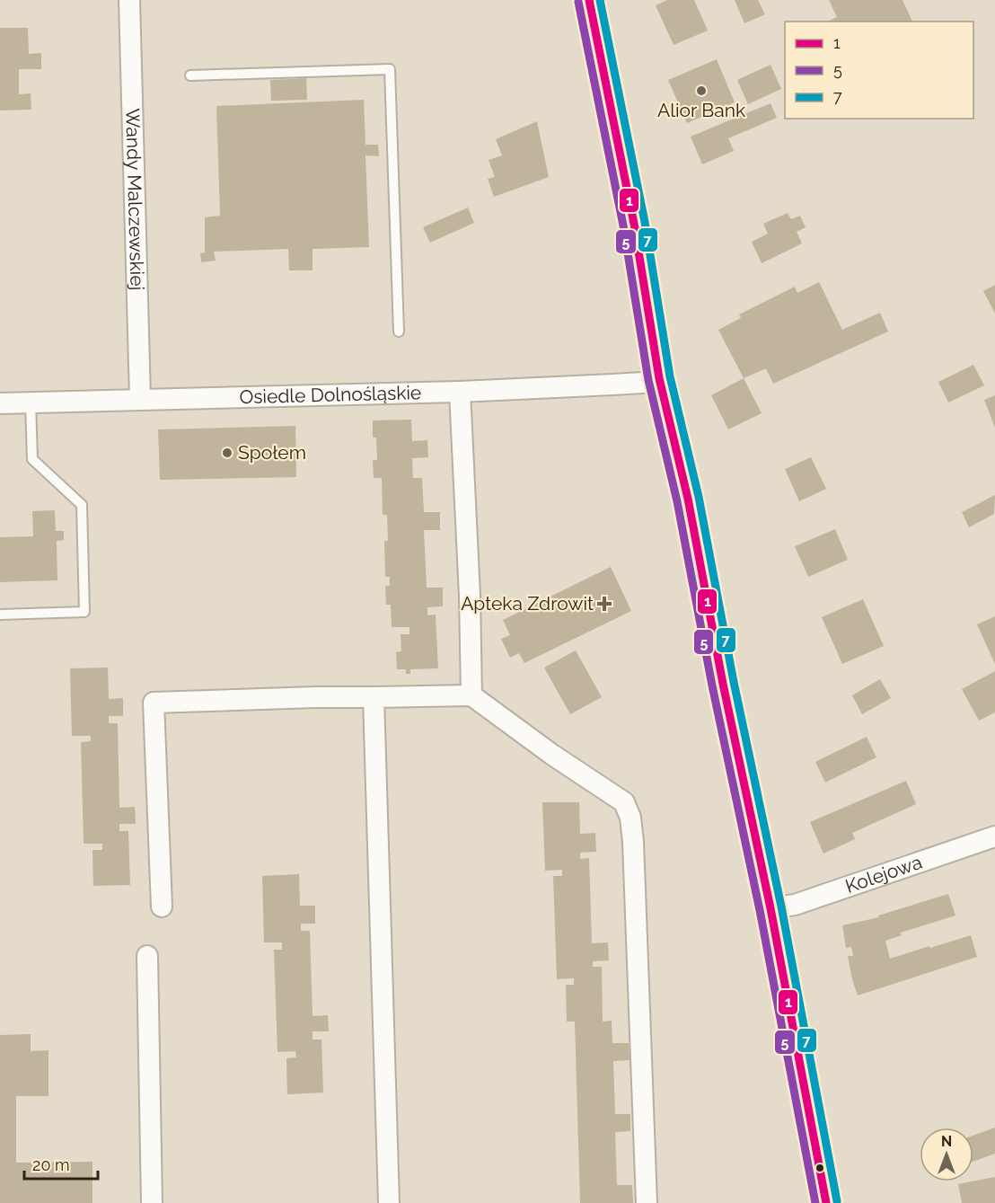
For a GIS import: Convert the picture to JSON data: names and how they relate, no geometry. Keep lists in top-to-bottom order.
{
  "streets": {
    "street": ["Wandy Malczewskiej", "Osiedle Dolnośląskie", "Kolejowa"]
  },
  "crossings": [
    ["Wandy Malczewskiej", "Osiedle Dolnośląskie"]
  ],
  "places": {
    "other": ["Alior Bank", "Społem"],
    "health": ["Apteka Zdrowit"]
  },
  "lines": ["transit line 1", "transit line 7", "transit line 5"],
  "legend": ["1", "5", "7"],
  "scale_bar": "20 m",
  "north": "top"
}
